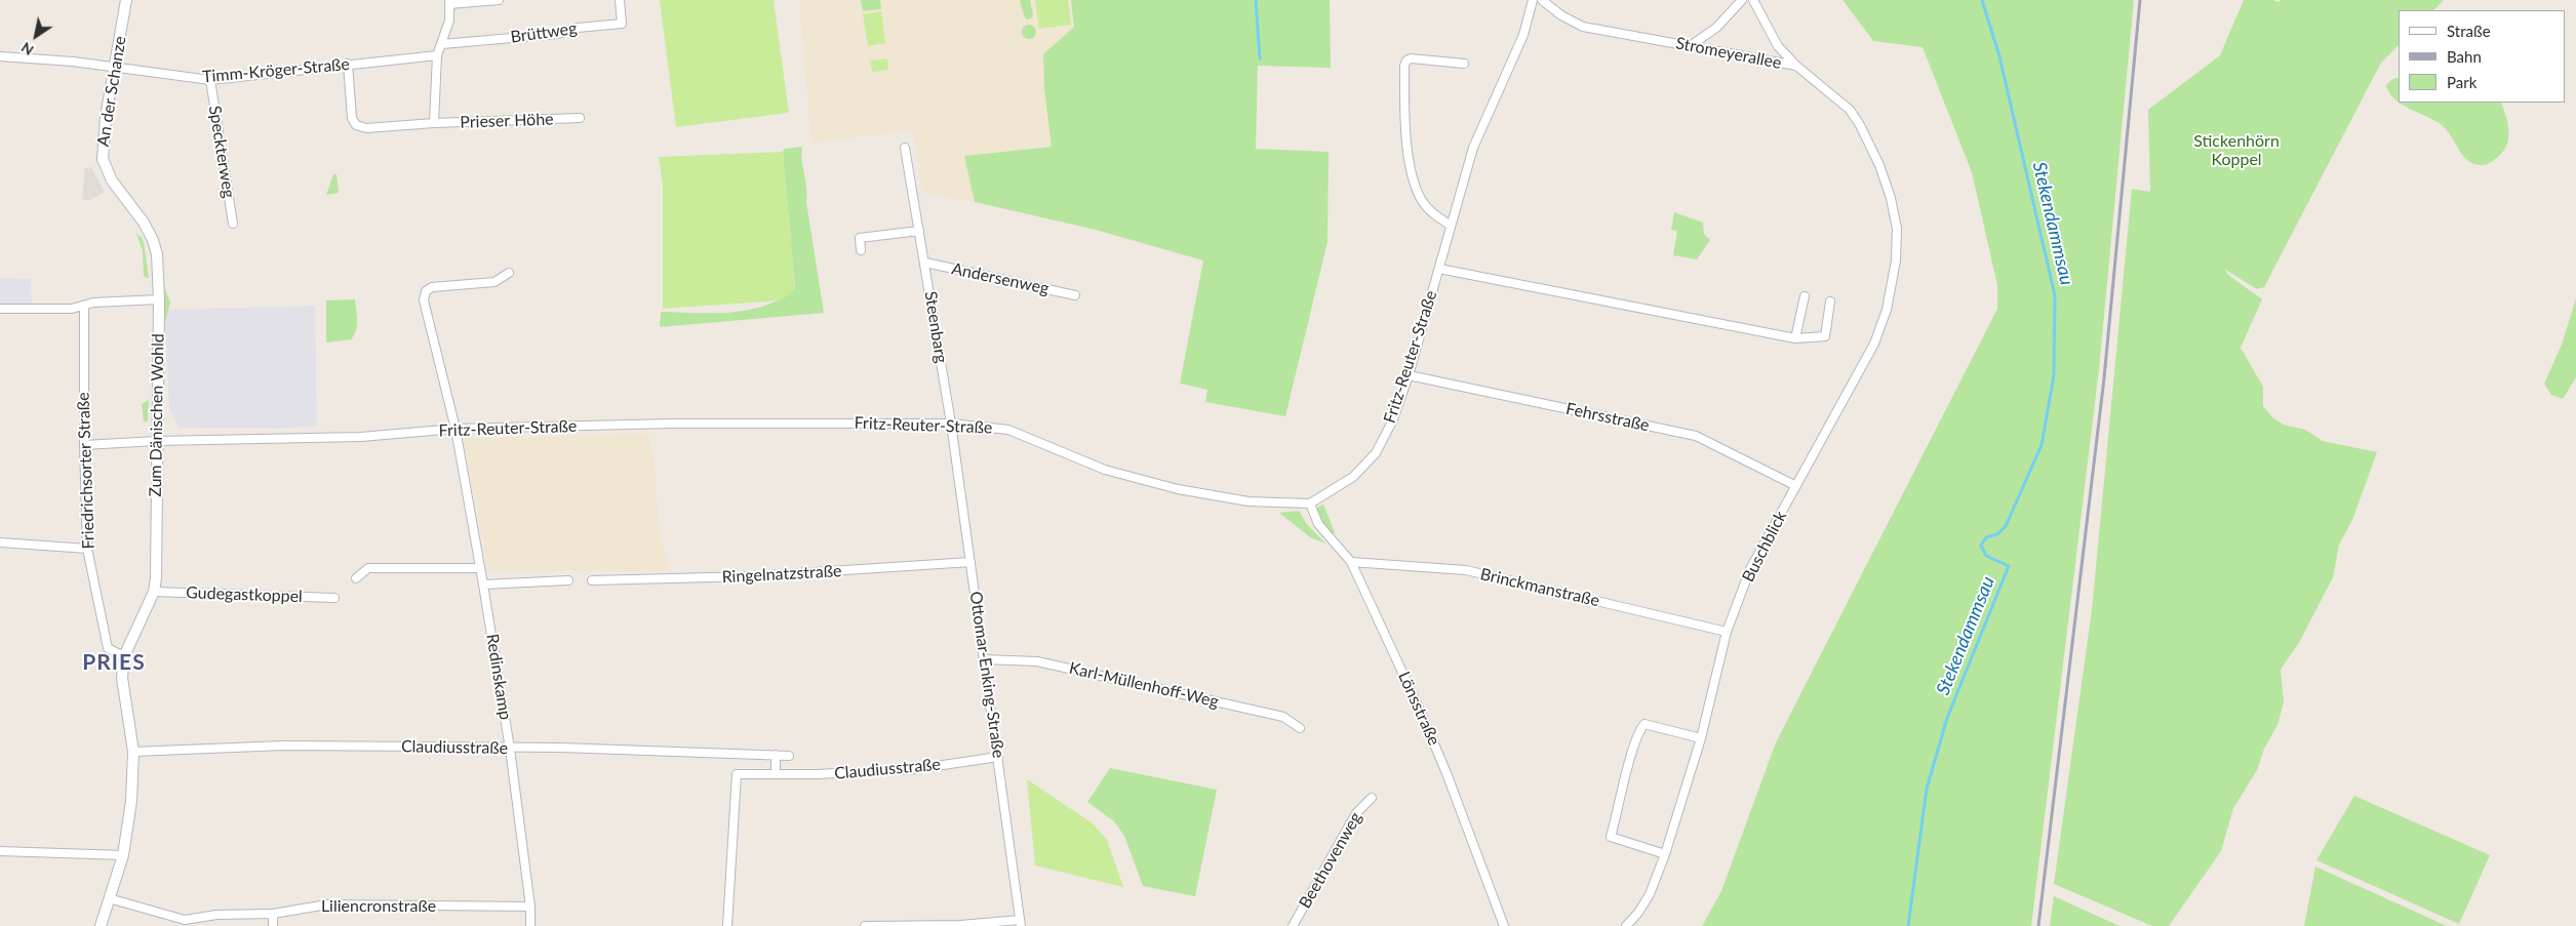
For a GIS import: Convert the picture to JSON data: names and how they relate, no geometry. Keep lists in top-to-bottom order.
{
  "streets": {
    "street": [
      "Brüttweg",
      "Stromeyerallee",
      "Timm-Kröger-Straße",
      "An der Schanze",
      "Prieser Höhe",
      "Speckterweg",
      "Andersenweg",
      "Steenbarg",
      "Fritz-Reuter-Straße",
      "Zum Dänischen Wohld",
      "Fehrsstraße",
      "Friedrichsorter Straße",
      "Buschblick",
      "Ringelnatzstraße",
      "Brinckmanstraße",
      "Gudegastkoppel",
      "Ottomar-Enking-Straße",
      "Redinskamp",
      "Karl-Müllenhoff-Weg",
      "Lönsstraße",
      "Claudiusstraße",
      "Beethovenweg",
      "Liliencronstraße"
    ]
  },
  "crossings": [
    ["Stromeyerallee", "Buschblick"],
    ["Timm-Kröger-Straße", "An der Schanze"],
    ["Timm-Kröger-Straße", "Prieser Höhe"],
    ["Timm-Kröger-Straße", "Speckterweg"],
    ["An der Schanze", "Zum Dänischen Wohld"],
    ["Andersenweg", "Steenbarg"],
    ["Steenbarg", "Fritz-Reuter-Straße"],
    ["Steenbarg", "Ottomar-Enking-Straße"],
    ["Fritz-Reuter-Straße", "Zum Dänischen Wohld"],
    ["Fritz-Reuter-Straße", "Fehrsstraße"],
    ["Fritz-Reuter-Straße", "Friedrichsorter Straße"],
    ["Fritz-Reuter-Straße", "Ottomar-Enking-Straße"],
    ["Fritz-Reuter-Straße", "Redinskamp"],
    ["Fritz-Reuter-Straße", "Lönsstraße"],
    ["Zum Dänischen Wohld", "Friedrichsorter Straße"],
    ["Zum Dänischen Wohld", "Gudegastkoppel"],
    ["Fehrsstraße", "Buschblick"],
    ["Buschblick", "Brinckmanstraße"],
    ["Ringelnatzstraße", "Ottomar-Enking-Straße"],
    ["Brinckmanstraße", "Lönsstraße"],
    ["Ottomar-Enking-Straße", "Karl-Müllenhoff-Weg"],
    ["Ottomar-Enking-Straße", "Claudiusstraße"],
    ["Redinskamp", "Claudiusstraße"],
    ["Redinskamp", "Liliencronstraße"]
  ],
  "districts": ["PRIES"],
  "water": ["Stekendammsau"],
  "parks": ["Stickenhörn Koppel"],
  "legend": ["Straße", "Bahn", "Park"],
  "north": "bottom left"
}
